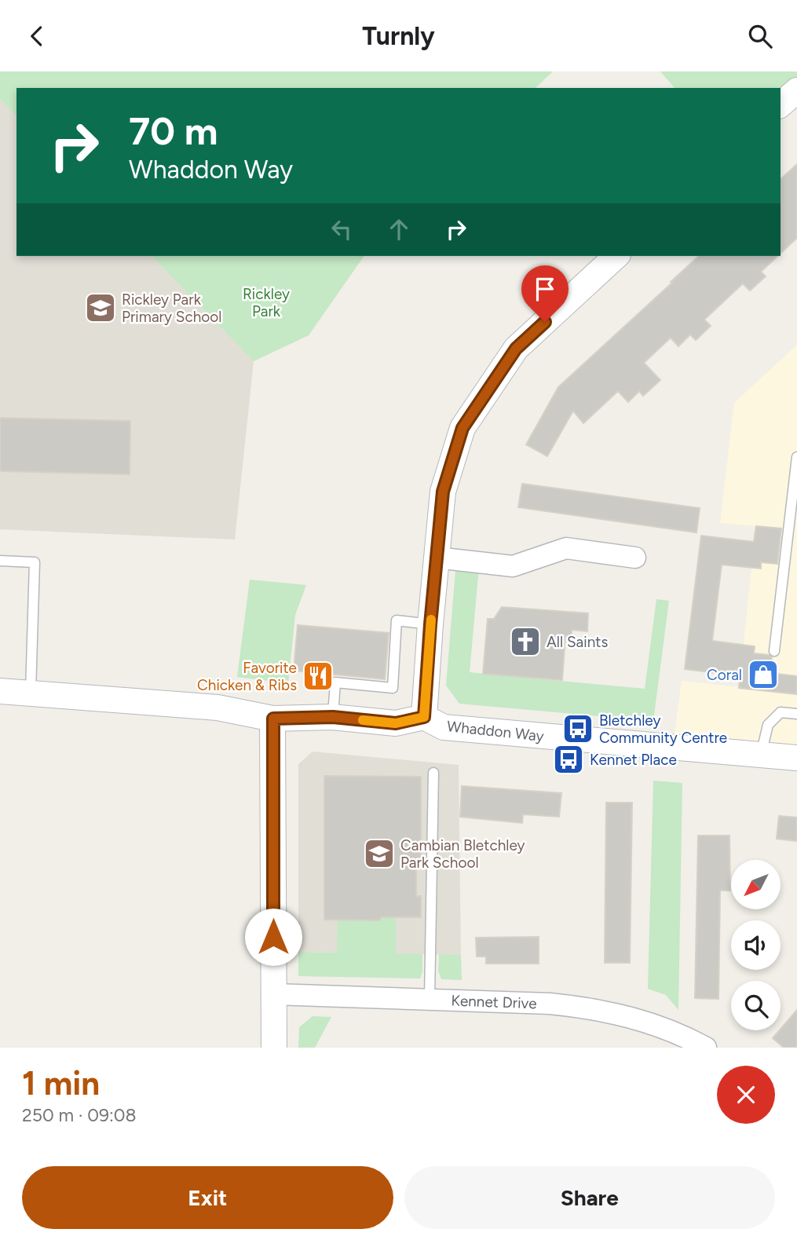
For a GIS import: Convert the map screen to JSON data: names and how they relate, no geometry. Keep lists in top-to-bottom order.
{
  "streets": {
    "street": ["Whaddon Way", "Kennet Drive"]
  },
  "parks": ["Rickley Park"],
  "places": {
    "school or university": ["Rickley Park Primary School", "Cambian Bletchley Park School"],
    "church": ["All Saints"],
    "shop": ["Coral"],
    "restaurant": ["Favorite Chicken & Ribs"],
    "bus stop": ["Bletchley Community Centre", "Kennet Place"]
  },
  "north": "bottom left",
  "page": {
    "header": "Turnly",
    "turn": ["70 m", "Whaddon Way"],
    "heading": ["1 min", "250 m · 09:08"],
    "buttons": ["Exit", "Share"]
  }
}
